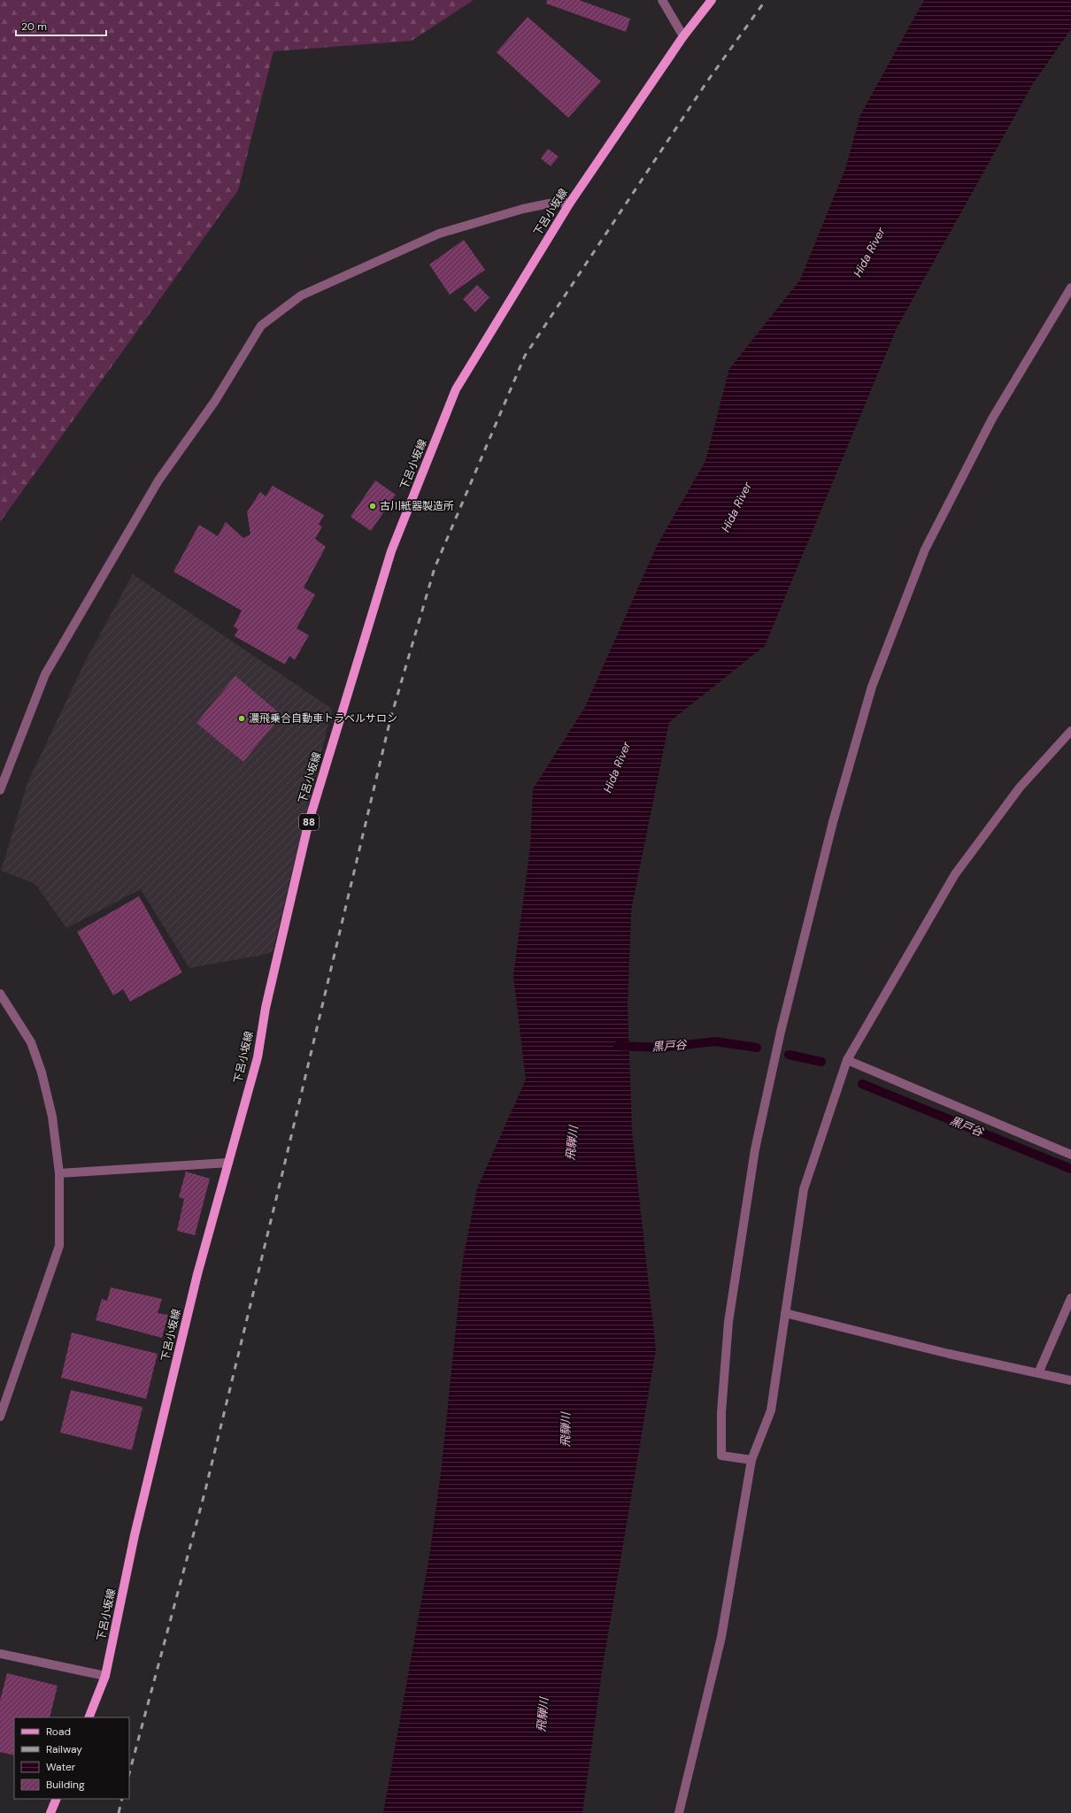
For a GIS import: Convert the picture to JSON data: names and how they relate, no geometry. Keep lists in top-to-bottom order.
{
  "streets": {
    "main road": ["下呂小坂線", "88"]
  },
  "water": ["Hida River", "黒戸谷", "飛騨川"],
  "places": ["古川紙器製造所", "濃飛乗合自動車トラベルサロン"],
  "legend": [
    "Road",
    "Railway",
    "Water",
    "Building"
  ],
  "scale_bar": "20 m"
}
